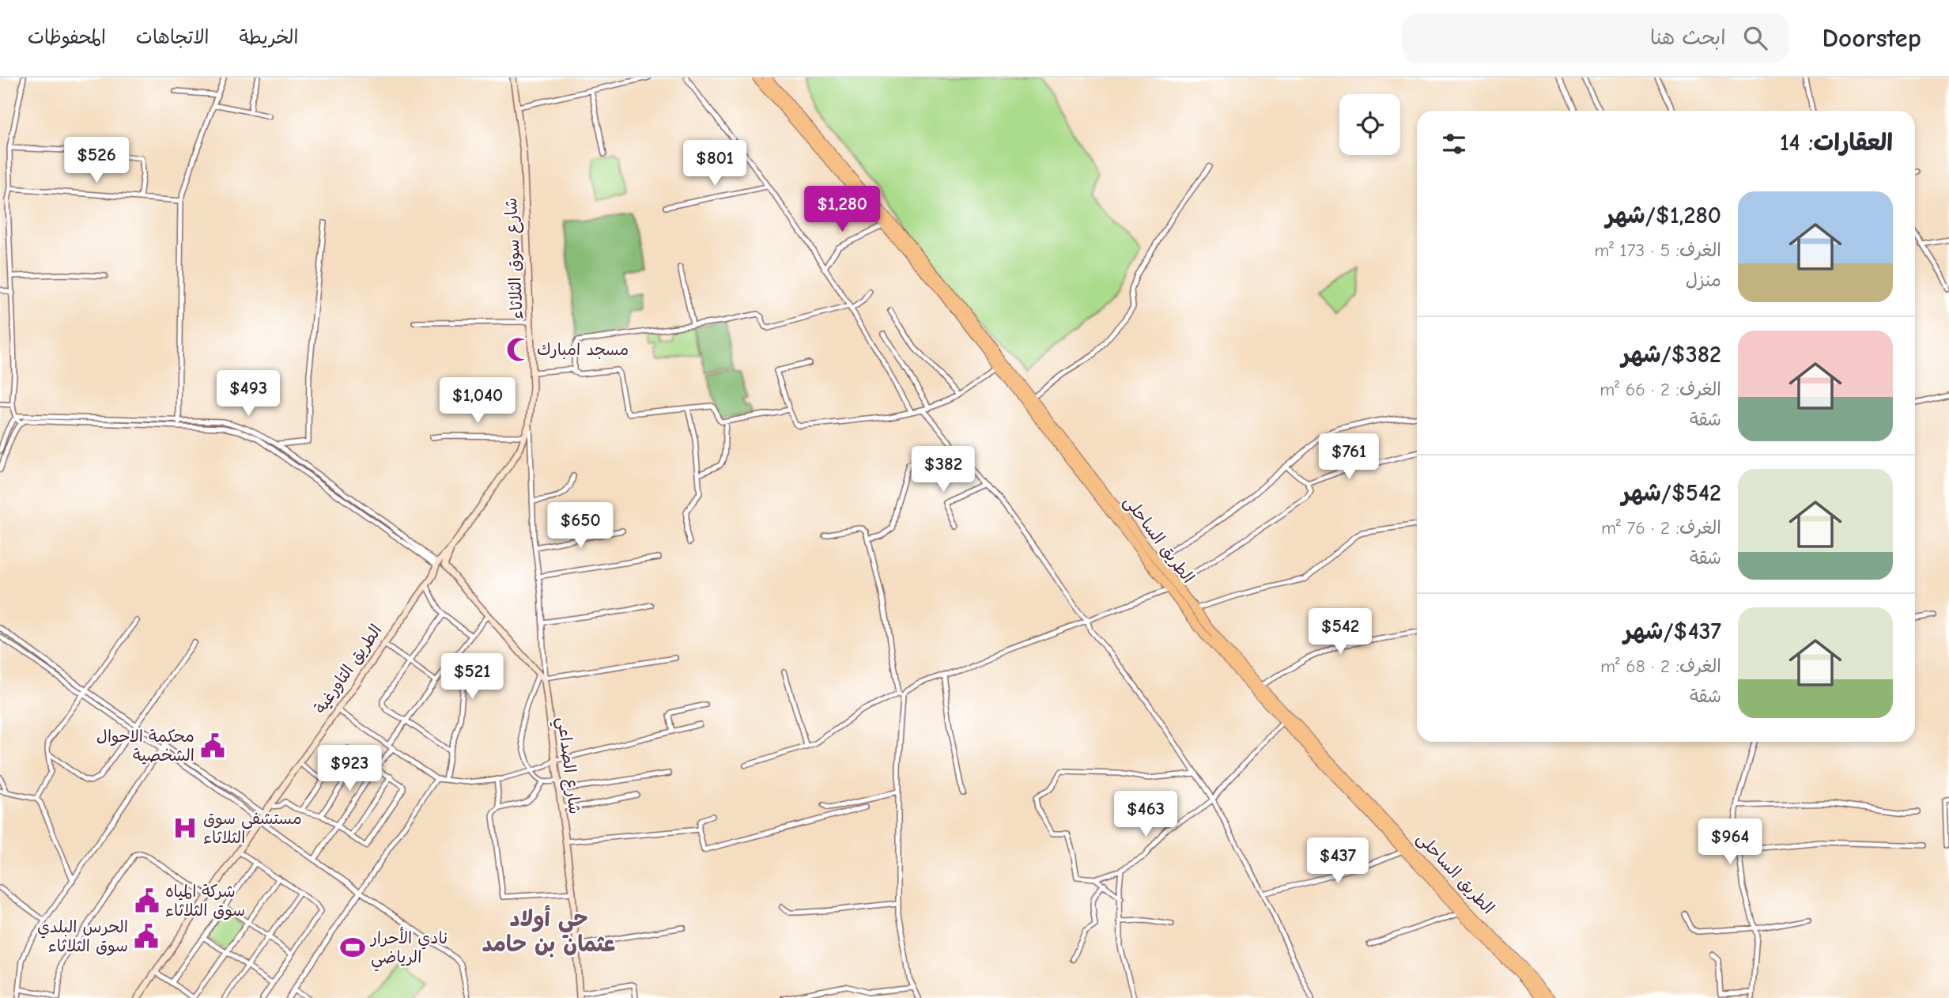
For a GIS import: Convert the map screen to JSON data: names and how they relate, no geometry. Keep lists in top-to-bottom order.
{
  "streets": {
    "highway": ["الطريق الساحلى"],
    "street": ["شارع سوق الثلاثاء", "الطريق التاورغية", "شارع الصداعي"]
  },
  "crossings": [
    ["شارع سوق الثلاثاء", "الطريق التاورغية"]
  ],
  "districts": ["حي أولاد عثمان بن حامد"],
  "places": {
    "mosque": ["مسجد امبارك"],
    "public building": ["محكمة الاحوال الشخصية", "شركة المياه سوق الثلاثاء", "الحرس البلدي سوق الثلاثاء"],
    "hospital": ["مستشفى سوق الثلاثاء"],
    "sports": ["نادي الأحرار الرياضي"]
  },
  "page": {
    "header": "Doorstep",
    "search": "ابحث هنا",
    "nav": ["الخريطة", "الاتجاهات", "المحفوظات"],
    "heading": "العقارات: 14",
    "price": [
      "$526",
      "$801",
      "$1,280",
      "$493",
      "$1,040",
      "$761",
      "$382",
      "$650",
      "$542",
      "$521",
      "$923",
      "$463",
      "$964",
      "$437"
    ],
    "list": [
      {
        "name": "$1,280/شهر",
        "note": "الغرف: 5 · 173 m² · منزل"
      },
      {
        "name": "$382/شهر",
        "note": "الغرف: 2 · 66 m² · شقة"
      },
      {
        "name": "$542/شهر",
        "note": "الغرف: 2 · 76 m² · شقة"
      },
      {
        "name": "$437/شهر",
        "note": "الغرف: 2 · 68 m² · شقة"
      }
    ]
  }
}
